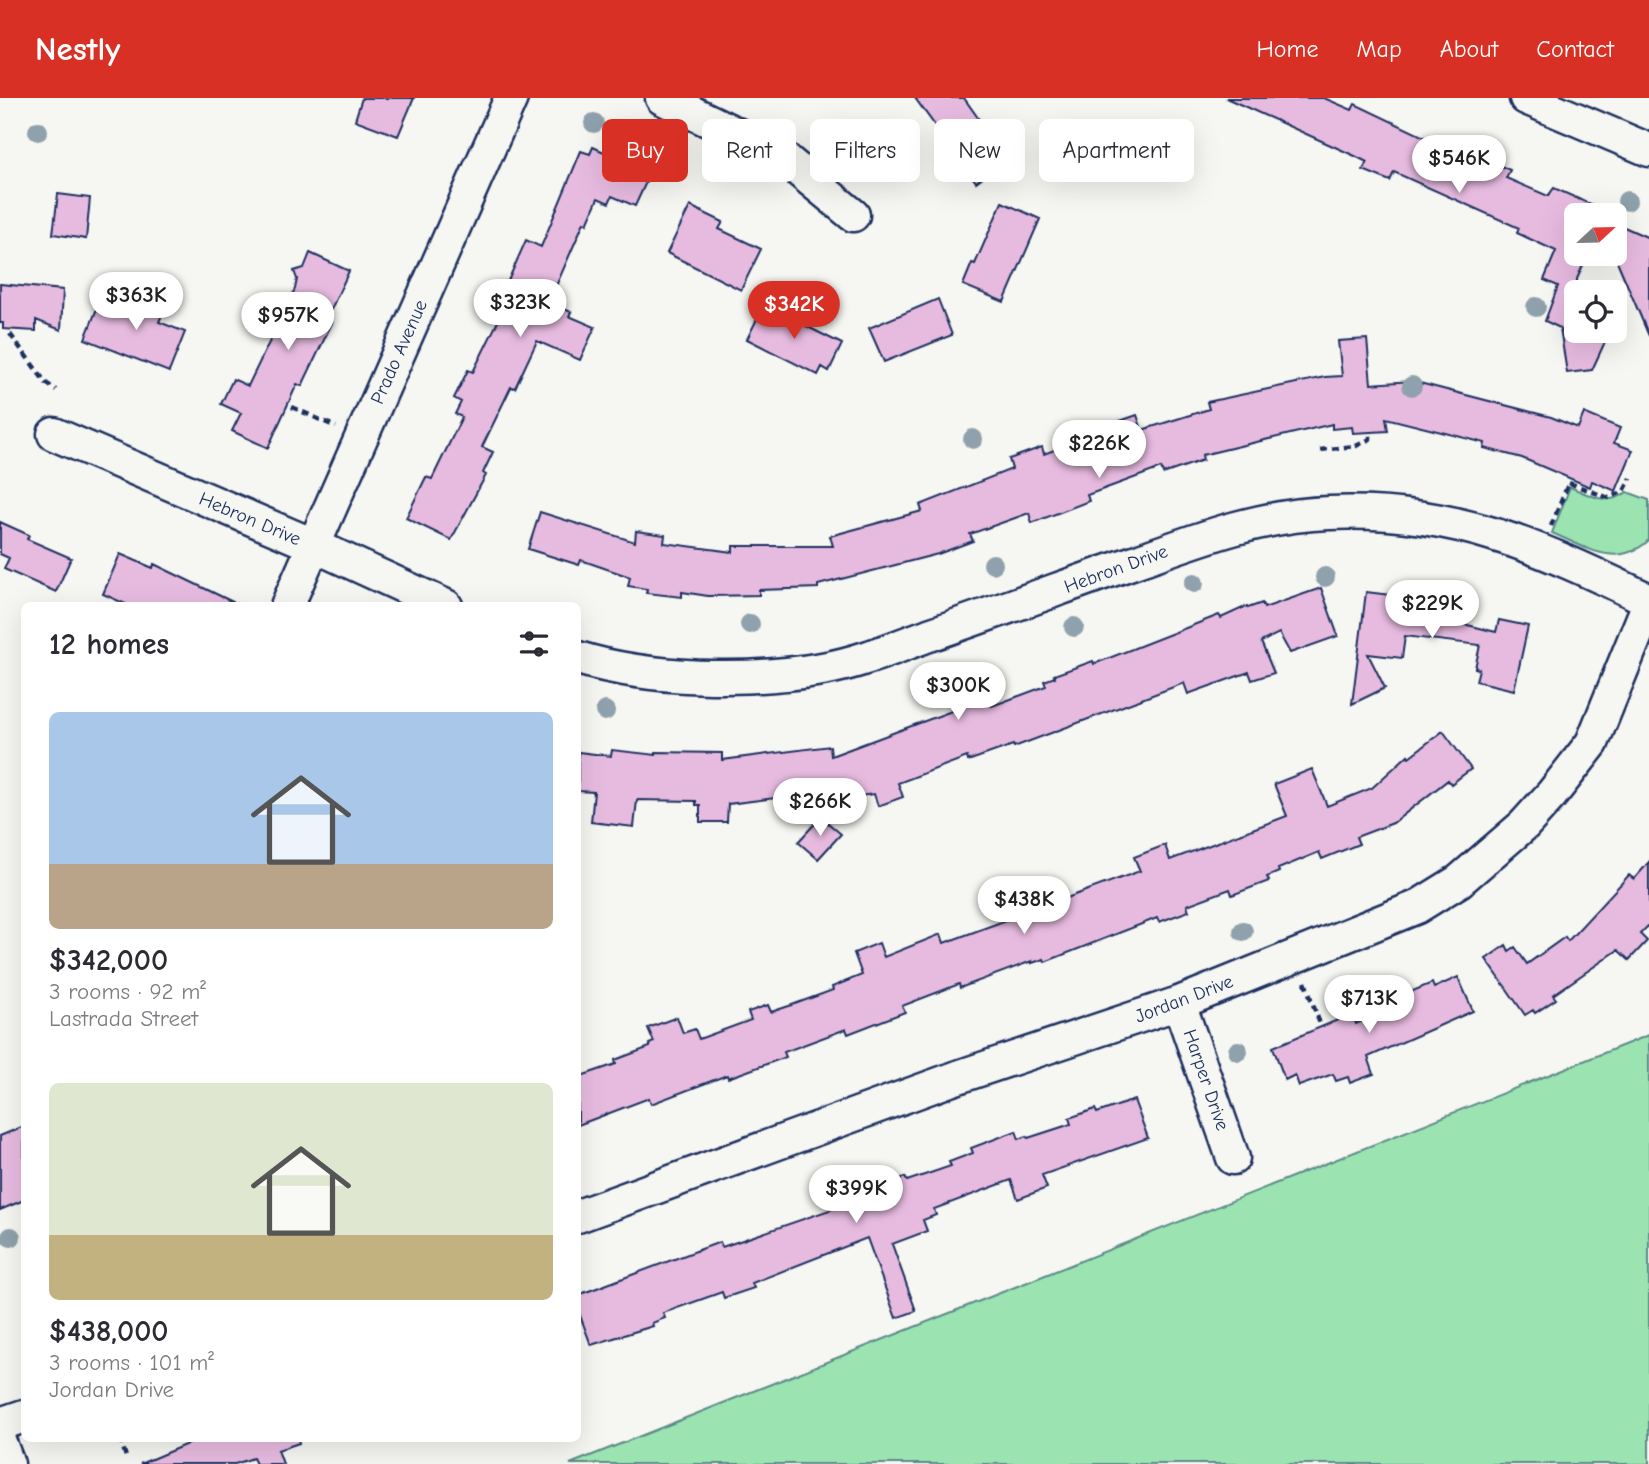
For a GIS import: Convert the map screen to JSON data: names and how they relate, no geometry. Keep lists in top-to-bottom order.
{
  "streets": {
    "street": [
      "Prado Avenue",
      "Hebron Drive",
      "Jordan Drive",
      "Harper Drive"
    ]
  },
  "crossings": [
    ["Prado Avenue", "Hebron Drive"],
    ["Hebron Drive", "Jordan Drive"],
    ["Jordan Drive", "Harper Drive"]
  ],
  "north": "right",
  "page": {
    "header": "Nestly",
    "nav": [
      "Home",
      "Map",
      "About",
      "Contact"
    ],
    "chip": [
      "Buy",
      "Rent",
      "Filters",
      "New",
      "Apartment"
    ],
    "price": [
      "$546K",
      "$363K",
      "$323K",
      "$342K",
      "$957K",
      "$226K",
      "$229K",
      "$300K",
      "$266K",
      "$438K",
      "$713K",
      "$399K"
    ],
    "heading": "12 homes",
    "list": [
      {
        "name": "$342,000",
        "note": "3 rooms · 92 m² · Lastrada Street"
      },
      {
        "name": "$438,000",
        "note": "3 rooms · 101 m² · Jordan Drive"
      }
    ]
  }
}
